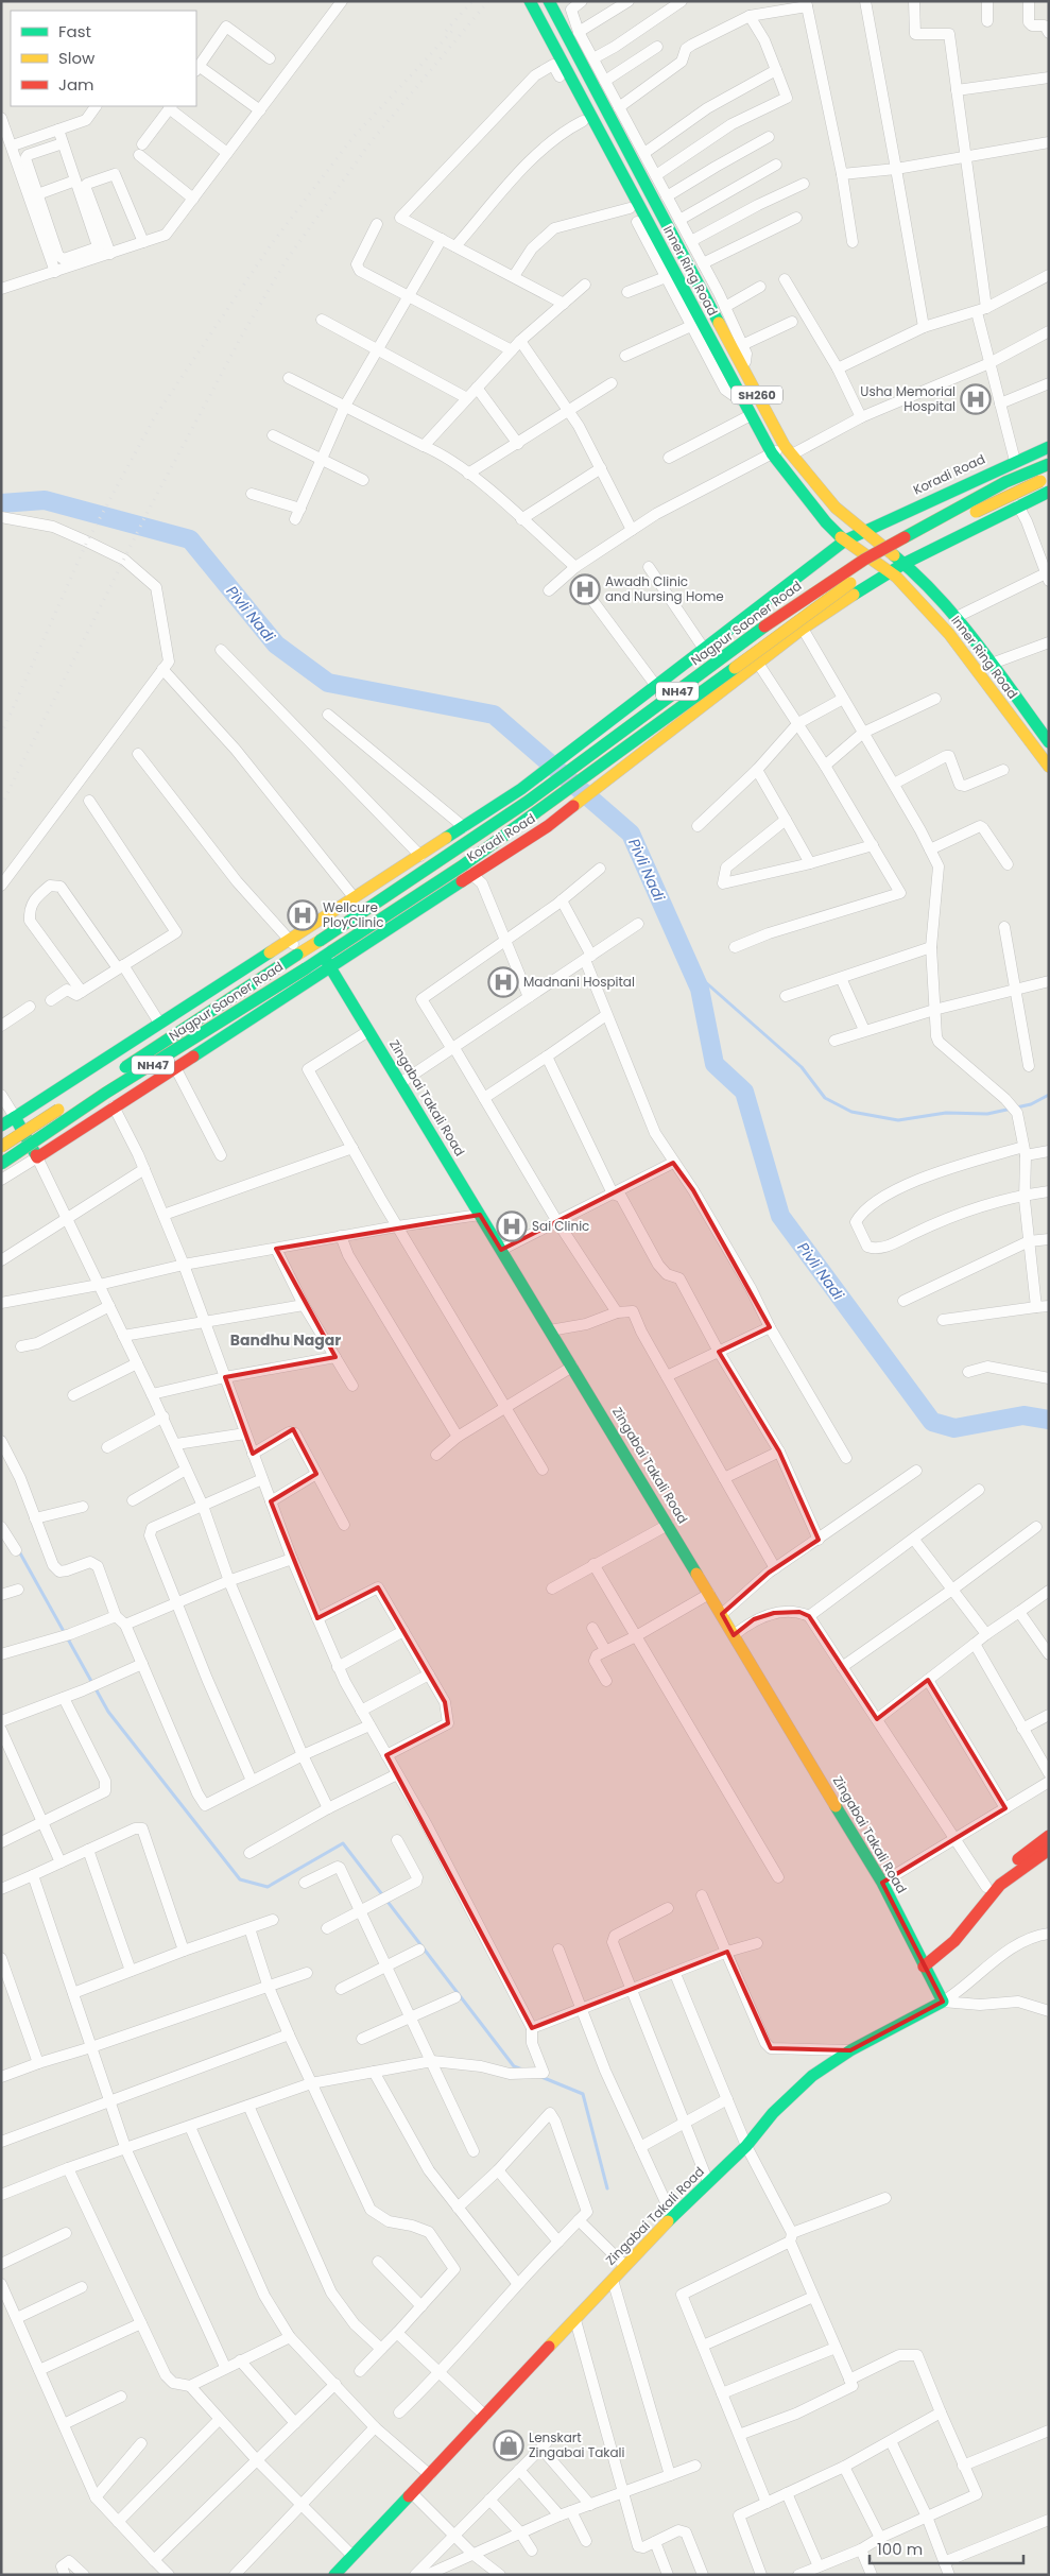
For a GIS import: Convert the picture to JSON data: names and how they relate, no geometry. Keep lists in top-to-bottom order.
{
  "streets": {
    "main road": [
      "Inner Ring Road",
      "SH260",
      "Koradi Road",
      "Nagpur Saoner Road",
      "NH47",
      "Zingabai Takali Road"
    ]
  },
  "crossings": [
    ["Inner Ring Road", "SH260"],
    ["Inner Ring Road", "Koradi Road"],
    ["SH260", "Koradi Road"],
    ["Koradi Road", "Nagpur Saoner Road"],
    ["Koradi Road", "NH47"],
    ["Koradi Road", "Zingabai Takali Road"],
    ["Nagpur Saoner Road", "NH47"],
    ["NH47", "Zingabai Takali Road"]
  ],
  "districts": ["Bandhu Nagar"],
  "water": ["Pivli Nadi"],
  "places": {
    "hospital": [
      "Usha Memorial Hospital",
      "Awadh Clinic and Nursing Home",
      "Wellcure PloyClinic",
      "Madnani Hospital",
      "Sai Clinic"
    ],
    "shop": ["Lenskart Zingabai Takali"]
  },
  "legend": ["Fast", "Slow", "Jam"],
  "scale_bar": "100 m"
}
